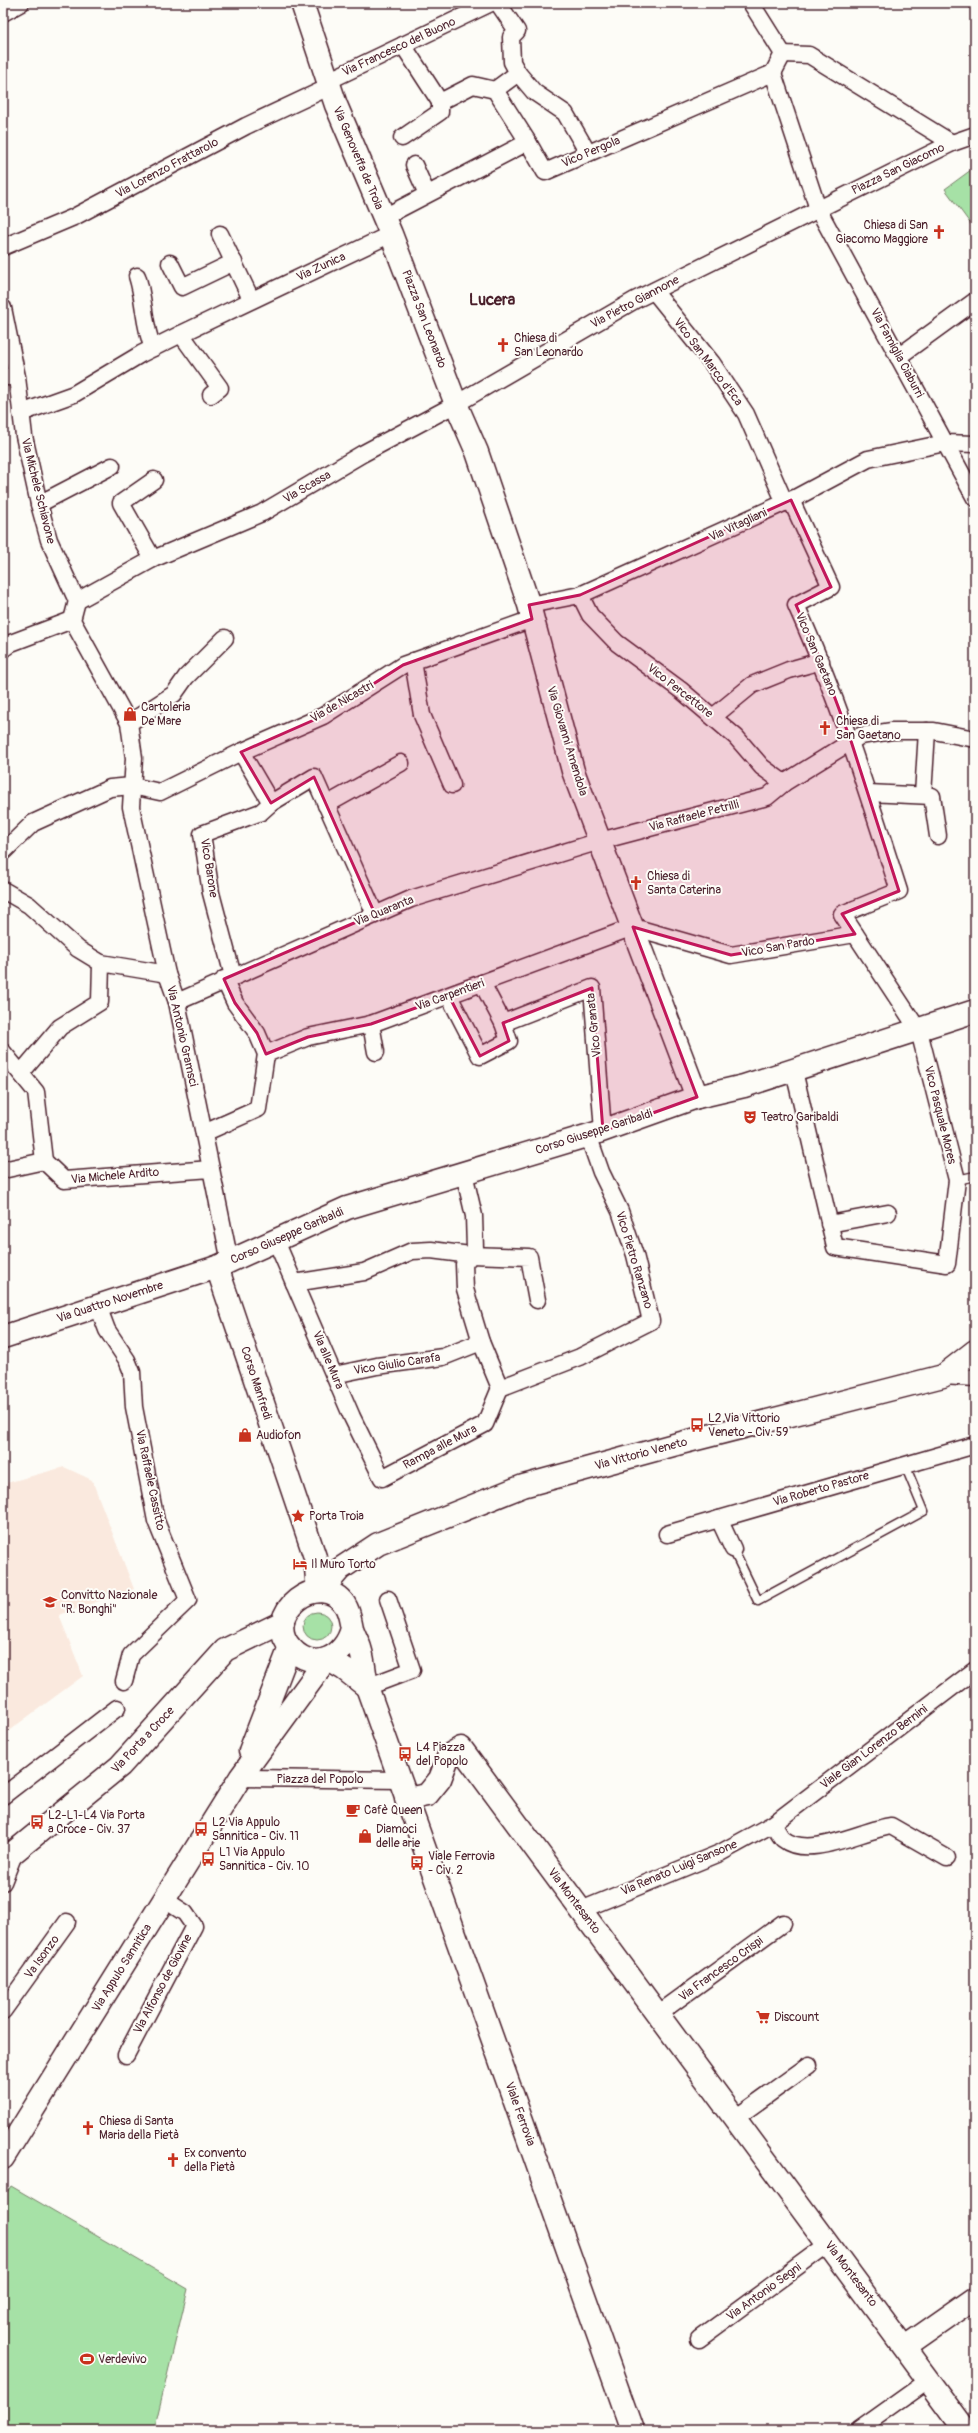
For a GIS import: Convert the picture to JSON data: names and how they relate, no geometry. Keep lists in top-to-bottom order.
{
  "streets": {
    "street": [
      "Via Francesco del Buono",
      "Vico Pergola",
      "Via Genoveffa de Troia",
      "Via Lorenzo Frattarolo",
      "Piazza San Giacomo",
      "Via Zunica",
      "Via Pietro Giannone",
      "Piazza San Leonardo",
      "Via Famiglia Ciaburri",
      "Vico San Marco d'Eca",
      "Via Scassa",
      "Via Michele Schiavone",
      "Via Vitagliani",
      "Vico San Gaetano",
      "Vico Percettore",
      "Via de Nicastri",
      "Via Giovanni Amendola",
      "Via Raffaele Petrilli",
      "Vico Barone",
      "Via Quaranta",
      "Vico San Pardo",
      "Via Carpentieri",
      "Vico Granata",
      "Via Antonio Gramsci",
      "Vico Pasquale Mores",
      "Corso Giuseppe Garibaldi",
      "Via Michele Ardito",
      "Vico Pietro Ranzano",
      "Via Quattro Novembre",
      "Via alle Mura",
      "Vico Giulio Carafa",
      "Corso Manfredi",
      "Rampa alle Mura",
      "Via Vittorio Veneto",
      "Via Raffaele Cassitto",
      "Via Roberto Pastore",
      "Via Porta a Croce",
      "Viale Gian Lorenzo Bernini",
      "Piazza del Popolo",
      "Via Renato Luigi Sansone",
      "Via Montesanto",
      "Va Isonzo",
      "Via Appulo Sannitica",
      "Via Francesco Crispi",
      "Via Alfonso de Giovine",
      "Viale Ferrovia",
      "Via Antonio Segni"
    ]
  },
  "crossings": [
    ["Via Francesco del Buono", "Via Genoveffa de Troia"],
    ["Via Francesco del Buono", "Via Lorenzo Frattarolo"],
    ["Via Genoveffa de Troia", "Via Lorenzo Frattarolo"],
    ["Via Genoveffa de Troia", "Via Zunica"],
    ["Via Genoveffa de Troia", "Piazza San Leonardo"],
    ["Piazza San Giacomo", "Via Pietro Giannone"],
    ["Piazza San Giacomo", "Via Famiglia Ciaburri"],
    ["Via Zunica", "Piazza San Leonardo"],
    ["Via Zunica", "Via Michele Schiavone"],
    ["Via Pietro Giannone", "Piazza San Leonardo"],
    ["Via Pietro Giannone", "Via Famiglia Ciaburri"],
    ["Via Pietro Giannone", "Vico San Marco d'Eca"],
    ["Via Pietro Giannone", "Via Scassa"],
    ["Via Pietro Giannone", "Via Giovanni Amendola"],
    ["Piazza San Leonardo", "Via Scassa"],
    ["Piazza San Leonardo", "Via Giovanni Amendola"],
    ["Via Famiglia Ciaburri", "Via Vitagliani"],
    ["Vico San Marco d'Eca", "Via Vitagliani"],
    ["Vico San Marco d'Eca", "Vico San Gaetano"],
    ["Via Scassa", "Via Michele Schiavone"],
    ["Via Scassa", "Via Giovanni Amendola"],
    ["Via Vitagliani", "Vico San Gaetano"],
    ["Via Vitagliani", "Vico Percettore"],
    ["Via Vitagliani", "Via de Nicastri"],
    ["Via Vitagliani", "Via Giovanni Amendola"],
    ["Vico San Gaetano", "Via Raffaele Petrilli"],
    ["Vico San Gaetano", "Vico San Pardo"],
    ["Vico San Gaetano", "Vico Pasquale Mores"],
    ["Vico Percettore", "Via Raffaele Petrilli"],
    ["Via de Nicastri", "Via Giovanni Amendola"],
    ["Via de Nicastri", "Via Antonio Gramsci"],
    ["Via Giovanni Amendola", "Via Raffaele Petrilli"],
    ["Via Giovanni Amendola", "Via Quaranta"],
    ["Via Giovanni Amendola", "Vico San Pardo"],
    ["Via Giovanni Amendola", "Via Carpentieri"],
    ["Via Giovanni Amendola", "Corso Giuseppe Garibaldi"],
    ["Via Raffaele Petrilli", "Via Quaranta"],
    ["Vico Barone", "Via Quaranta"],
    ["Via Quaranta", "Via Antonio Gramsci"],
    ["Vico San Pardo", "Via Carpentieri"],
    ["Vico San Pardo", "Vico Pasquale Mores"],
    ["Vico Granata", "Corso Giuseppe Garibaldi"],
    ["Vico Granata", "Vico Pietro Ranzano"],
    ["Via Antonio Gramsci", "Corso Giuseppe Garibaldi"],
    ["Via Antonio Gramsci", "Via Michele Ardito"],
    ["Via Antonio Gramsci", "Via Quattro Novembre"],
    ["Via Antonio Gramsci", "Corso Manfredi"],
    ["Vico Pasquale Mores", "Corso Giuseppe Garibaldi"],
    ["Corso Giuseppe Garibaldi", "Vico Pietro Ranzano"],
    ["Corso Giuseppe Garibaldi", "Via Quattro Novembre"],
    ["Corso Giuseppe Garibaldi", "Via alle Mura"],
    ["Corso Giuseppe Garibaldi", "Corso Manfredi"],
    ["Vico Pietro Ranzano", "Rampa alle Mura"],
    ["Via Quattro Novembre", "Corso Manfredi"],
    ["Via Quattro Novembre", "Via Raffaele Cassitto"],
    ["Via alle Mura", "Vico Giulio Carafa"],
    ["Via alle Mura", "Rampa alle Mura"],
    ["Corso Manfredi", "Via Vittorio Veneto"],
    ["Corso Manfredi", "Via Porta a Croce"],
    ["Corso Manfredi", "Via Appulo Sannitica"],
    ["Via Vittorio Veneto", "Via Porta a Croce"],
    ["Via Vittorio Veneto", "Via Appulo Sannitica"],
    ["Via Porta a Croce", "Via Appulo Sannitica"],
    ["Viale Gian Lorenzo Bernini", "Via Renato Luigi Sansone"],
    ["Piazza del Popolo", "Via Montesanto"],
    ["Piazza del Popolo", "Via Appulo Sannitica"],
    ["Piazza del Popolo", "Viale Ferrovia"],
    ["Via Renato Luigi Sansone", "Via Montesanto"],
    ["Via Montesanto", "Via Francesco Crispi"],
    ["Via Montesanto", "Viale Ferrovia"],
    ["Via Montesanto", "Via Antonio Segni"],
    ["Via Appulo Sannitica", "Via Alfonso de Giovine"]
  ],
  "districts": ["Lucera"],
  "places": {
    "church": [
      "Chiesa di San Giacomo Maggiore",
      "Chiesa di San Leonardo",
      "Chiesa di San Gaetano",
      "Chiesa di Santa Caterina",
      "Chiesa di Santa Maria della Pietà",
      "Ex convento della Pietà"
    ],
    "shop": ["Cartoleria De Mare", "Audiofon", "Diamoci delle arie"],
    "theatre": ["Teatro Garibaldi"],
    "bus stop": [
      "L2 Via Vittorio Veneto - Civ. 59",
      "L4 Piazza del Popolo",
      "L2-L1-L4 Via Porta a Croce - Civ. 37",
      "L2 Via Appulo Sannitica - Civ. 11",
      "L1 Via Appulo Sannitica - Civ. 10",
      "Viale Ferrovia - Civ. 2"
    ],
    "place": ["Porta Troia"],
    "hotel": ["Il Muro Torto"],
    "school or university": ["Convitto Nazionale \"R. Bonghi\""],
    "cafe": ["Cafè Queen"],
    "supermarket": ["Discount"],
    "sports": ["Verdevivo"]
  }
}
